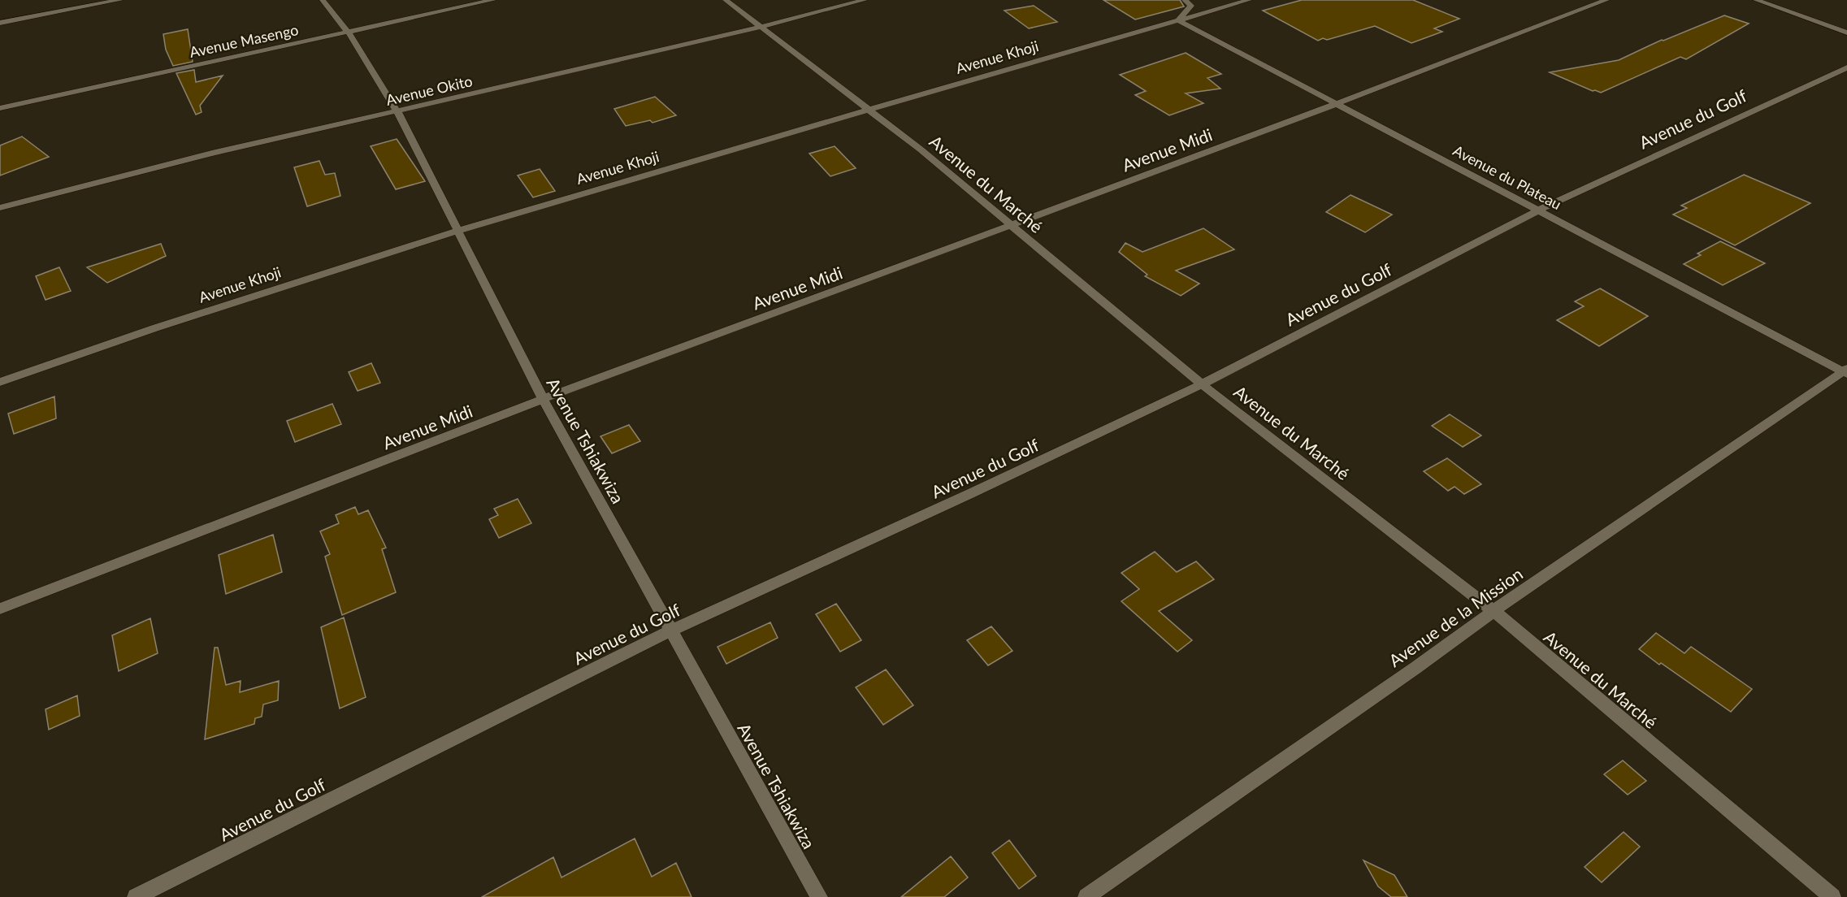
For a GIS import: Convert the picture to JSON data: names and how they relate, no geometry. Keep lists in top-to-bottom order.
{
  "streets": {
    "street": [
      "Avenue Masengo",
      "Avenue Khoji",
      "Avenue Okito",
      "Avenue du Golf",
      "Avenue Midi",
      "Avenue du Plateau",
      "Avenue du Marché",
      "Avenue Tshiakwiza",
      "Avenue de la Mission"
    ]
  },
  "crossings": [
    ["Avenue Masengo", "Avenue Tshiakwiza"],
    ["Avenue Khoji", "Avenue du Plateau"],
    ["Avenue Khoji", "Avenue du Marché"],
    ["Avenue Khoji", "Avenue Tshiakwiza"],
    ["Avenue Okito", "Avenue du Marché"],
    ["Avenue Okito", "Avenue Tshiakwiza"],
    ["Avenue du Golf", "Avenue du Plateau"],
    ["Avenue du Golf", "Avenue du Marché"],
    ["Avenue du Golf", "Avenue Tshiakwiza"],
    ["Avenue Midi", "Avenue du Plateau"],
    ["Avenue Midi", "Avenue du Marché"],
    ["Avenue Midi", "Avenue Tshiakwiza"],
    ["Avenue du Plateau", "Avenue de la Mission"],
    ["Avenue du Marché", "Avenue de la Mission"]
  ]
}
